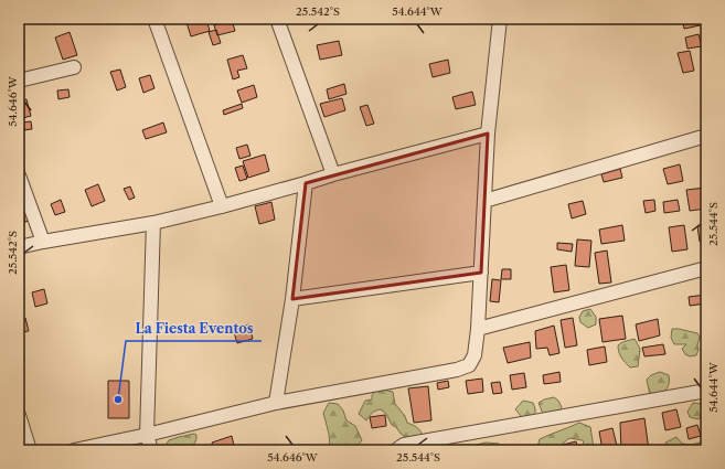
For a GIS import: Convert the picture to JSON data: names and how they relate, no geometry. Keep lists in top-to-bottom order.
{
  "places": ["La Fiesta Eventos"],
  "coordinates": [
    "25.542°S",
    "54.644°W",
    "54.646°W",
    "25.544°S"
  ]
}
